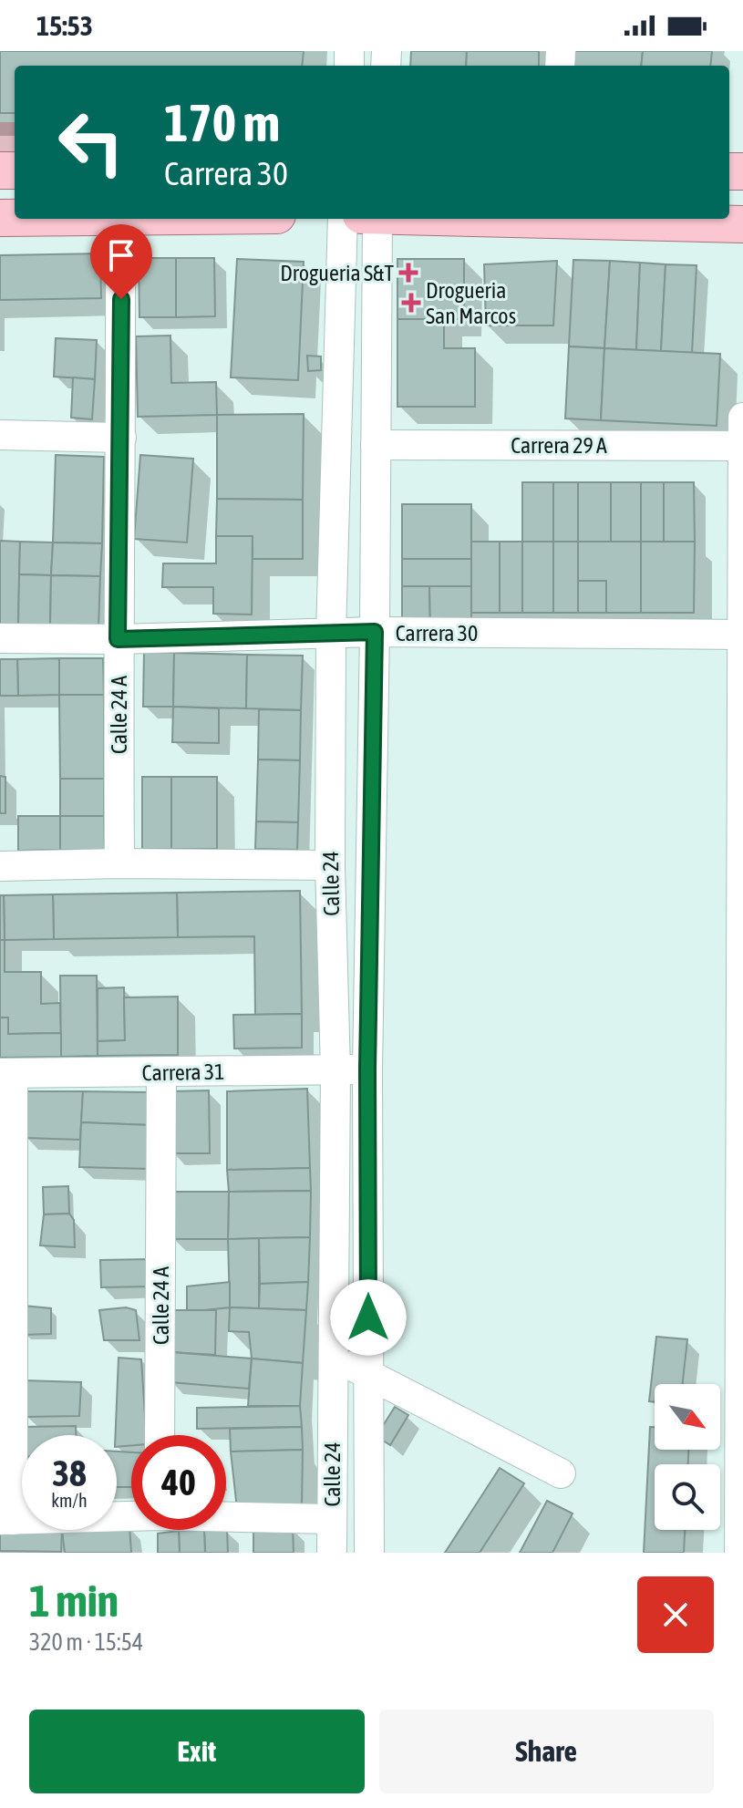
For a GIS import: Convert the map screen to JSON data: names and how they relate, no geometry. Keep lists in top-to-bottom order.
{
  "streets": {
    "street": [
      "Carrera 29 A",
      "Carrera 30",
      "Calle 24 A",
      "Calle 24",
      "Carrera 31"
    ]
  },
  "crossings": [
    ["Carrera 29 A", "Calle 24"],
    ["Carrera 30", "Calle 24 A"],
    ["Carrera 30", "Calle 24"],
    ["Calle 24 A", "Carrera 31"],
    ["Calle 24", "Carrera 31"]
  ],
  "places": {
    "health": ["Drogueria S&T", "Drogueria San Marcos"]
  },
  "north": "bottom right",
  "page": {
    "status": "15:53",
    "turn": ["170 m", "Carrera 30"],
    "speed": "38 km/h",
    "limit": "40",
    "heading": ["1 min", "320 m · 15:54"],
    "buttons": ["Exit", "Share"]
  }
}
